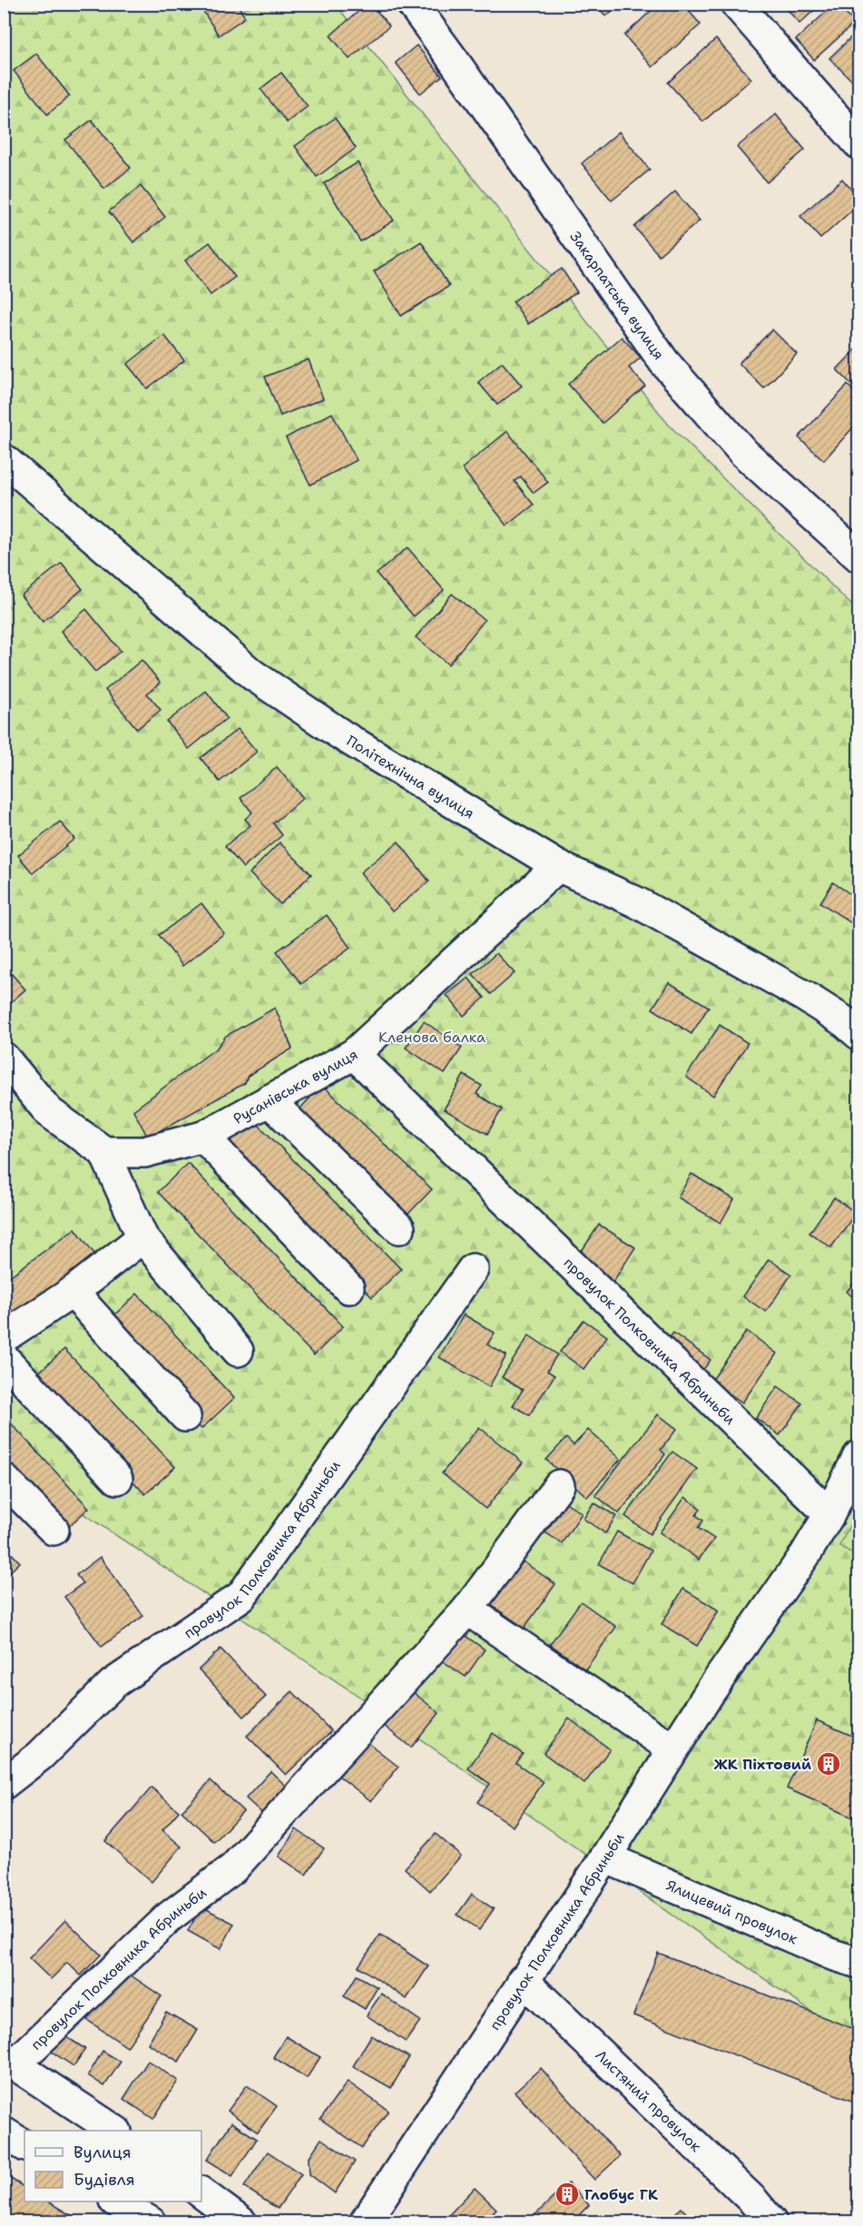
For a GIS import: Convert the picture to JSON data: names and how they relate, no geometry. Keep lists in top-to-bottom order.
{
  "streets": {
    "street": [
      "Закарпатська вулиця",
      "Політехнічна вулиця",
      "Русанівська вулиця",
      "провулок Полковника Абриньби",
      "Ялицевий провулок",
      "Листяний провулок"
    ]
  },
  "crossings": [
    ["Політехнічна вулиця", "Русанівська вулиця"],
    ["Русанівська вулиця", "провулок Полковника Абриньби"],
    ["провулок Полковника Абриньби", "Ялицевий провулок"],
    ["провулок Полковника Абриньби", "Листяний провулок"]
  ],
  "parks": ["Кленова балка"],
  "places": {
    "building": ["ЖК Піхтовий", "Глобус ГК"]
  },
  "legend": ["Вулиця", "Будівля"]
}
